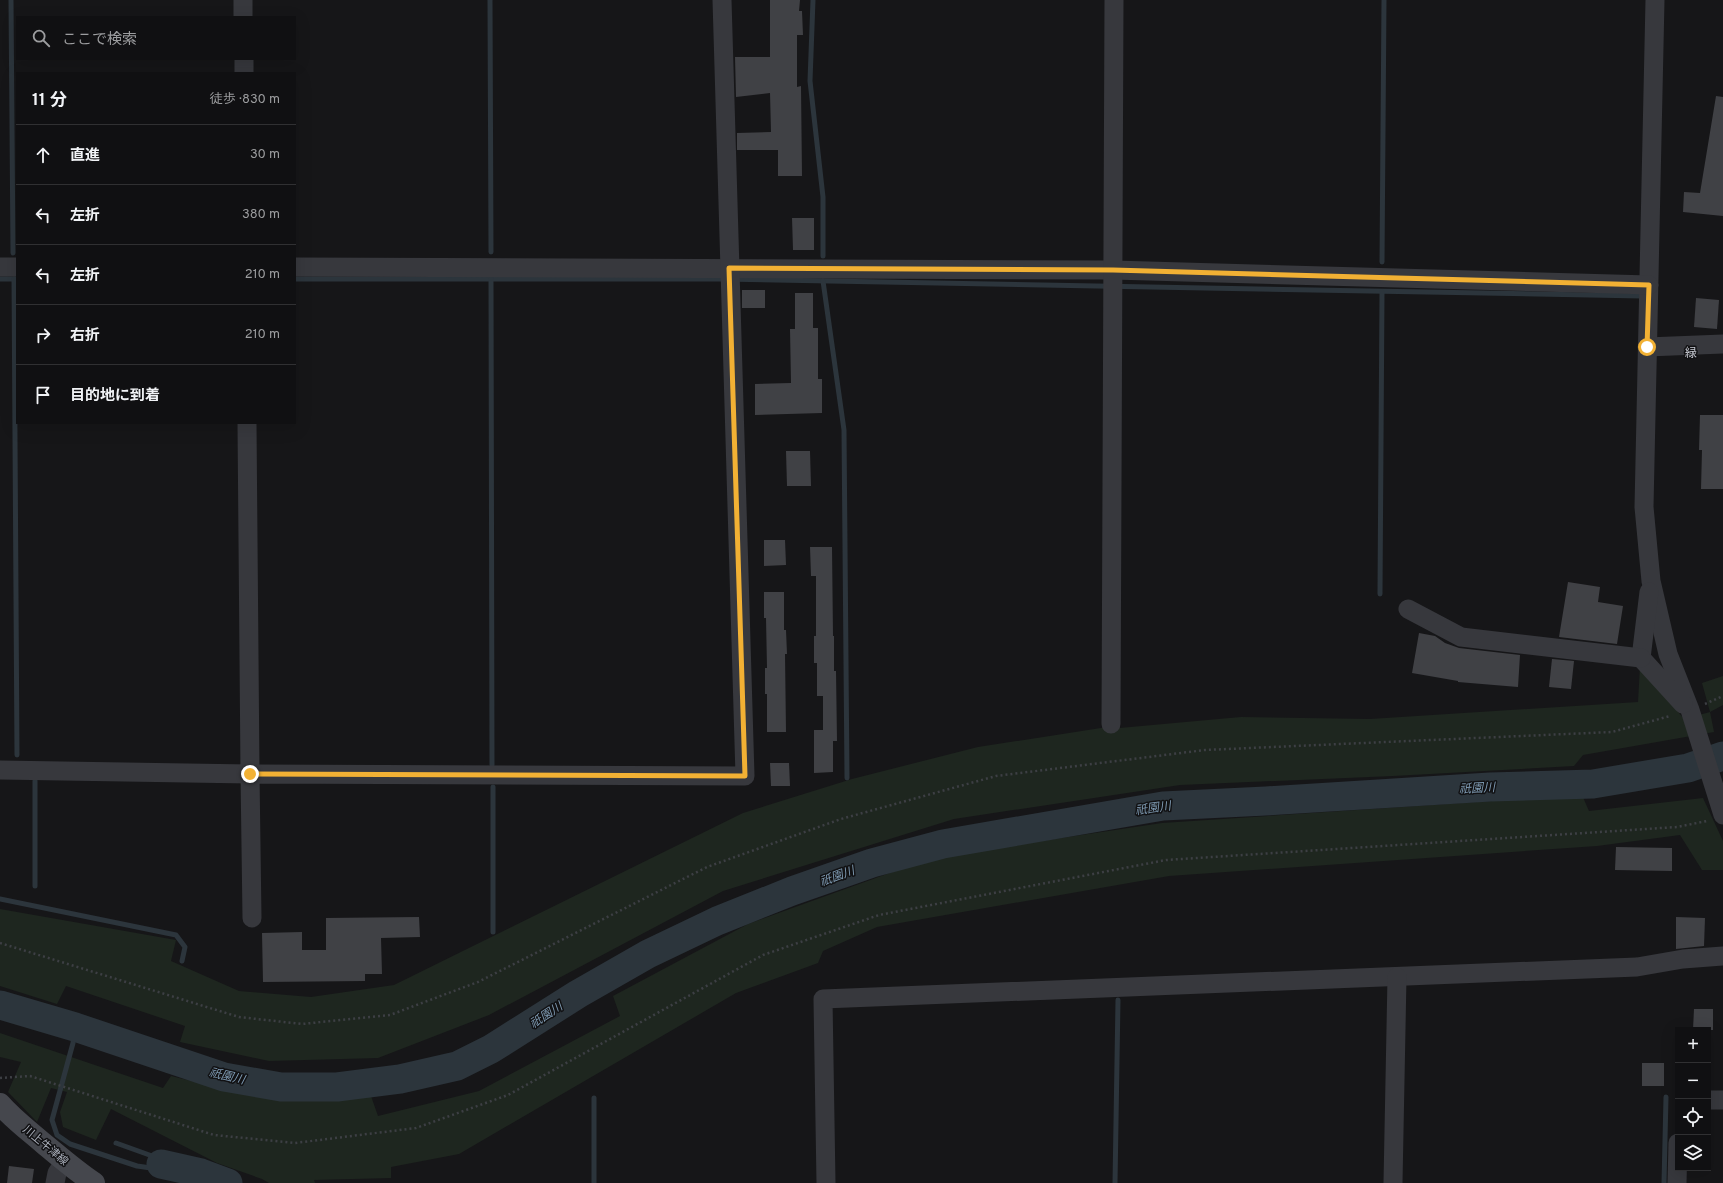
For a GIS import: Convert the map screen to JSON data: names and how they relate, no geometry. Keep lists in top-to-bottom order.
{
  "streets": {
    "main road": ["川上牛津線"]
  },
  "districts": ["緑"],
  "water": ["祇園川"],
  "page": {
    "search": "ここで検索",
    "heading": ["11 分", "徒歩 · 830 m"],
    "list": [
      ["直進", "30 m"],
      ["左折", "380 m"],
      ["左折", "210 m"],
      ["右折", "210 m"],
      "目的地に到着"
    ],
    "map_buttons": ["+", "−"]
  }
}
